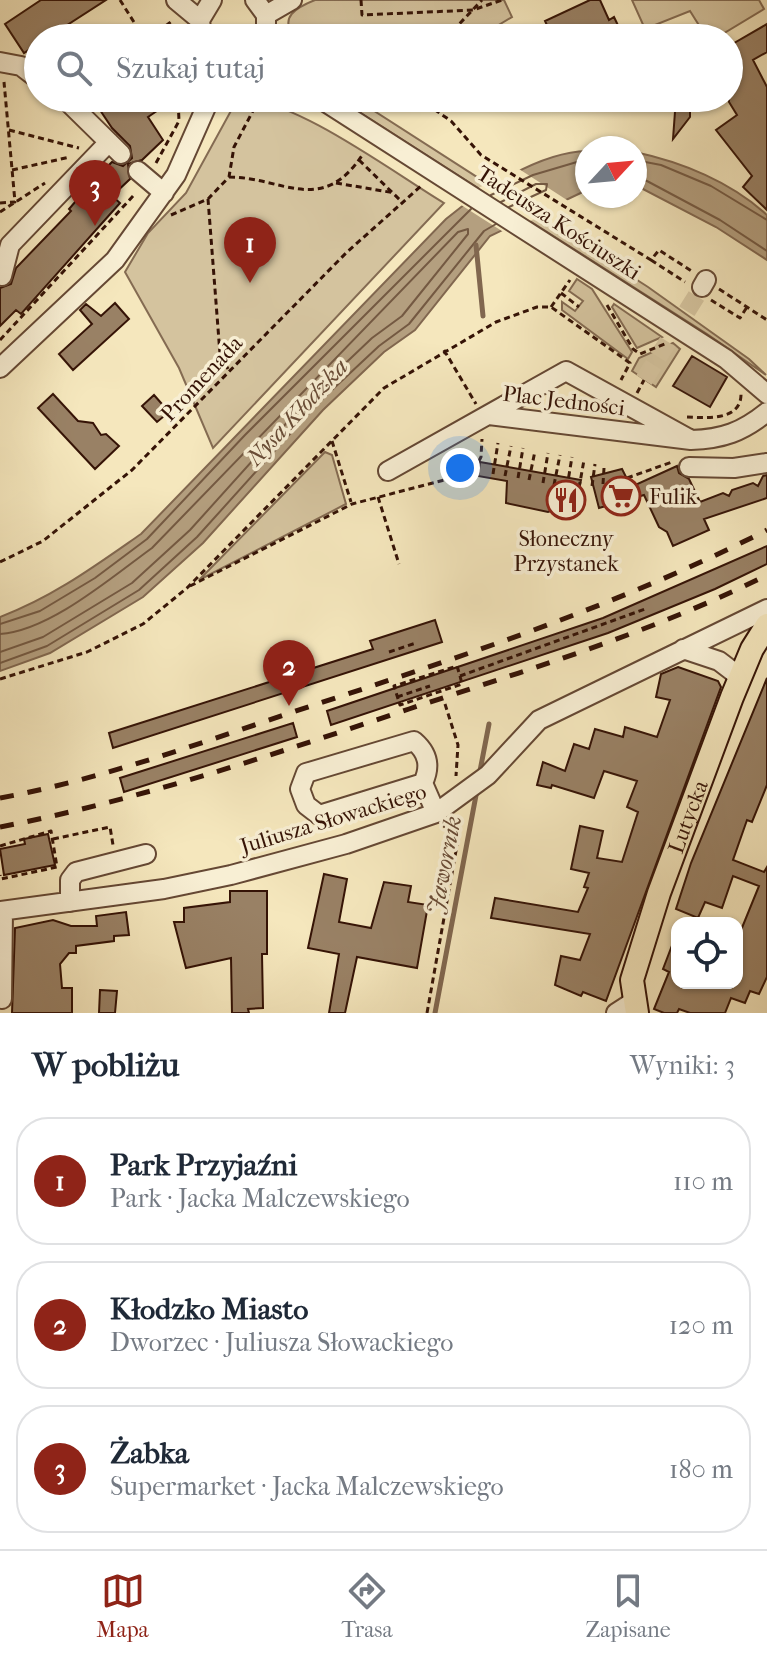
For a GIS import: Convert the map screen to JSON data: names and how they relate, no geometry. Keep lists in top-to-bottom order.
{
  "streets": {
    "main road": ["Lutycka"],
    "street": ["Tadeusza Kościuszki", "Plac Jedności", "Juliusza Słowackiego"],
    "path": ["Promenada"]
  },
  "water": ["Nysa Kłodzka", "Jawornik"],
  "places": {
    "supermarket": ["Fulik"],
    "restaurant": ["Słoneczny Przystanek"]
  },
  "north": "top right",
  "page": {
    "search": "Szukaj tutaj",
    "pins": ["3", "1", "2"],
    "heading": ["W pobliżu", "Wyniki: 3"],
    "list": [
      {
        "mark": "1",
        "name": "Park Przyjaźni",
        "note": "Park · Jacka Malczewskiego",
        "value": "110 m"
      },
      {
        "mark": "2",
        "name": "Kłodzko Miasto",
        "note": "Dworzec · Juliusza Słowackiego",
        "value": "120 m"
      },
      {
        "mark": "3",
        "name": "Żabka",
        "note": "Supermarket · Jacka Malczewskiego",
        "value": "180 m"
      }
    ],
    "nav": ["Mapa", "Trasa", "Zapisane"]
  }
}
